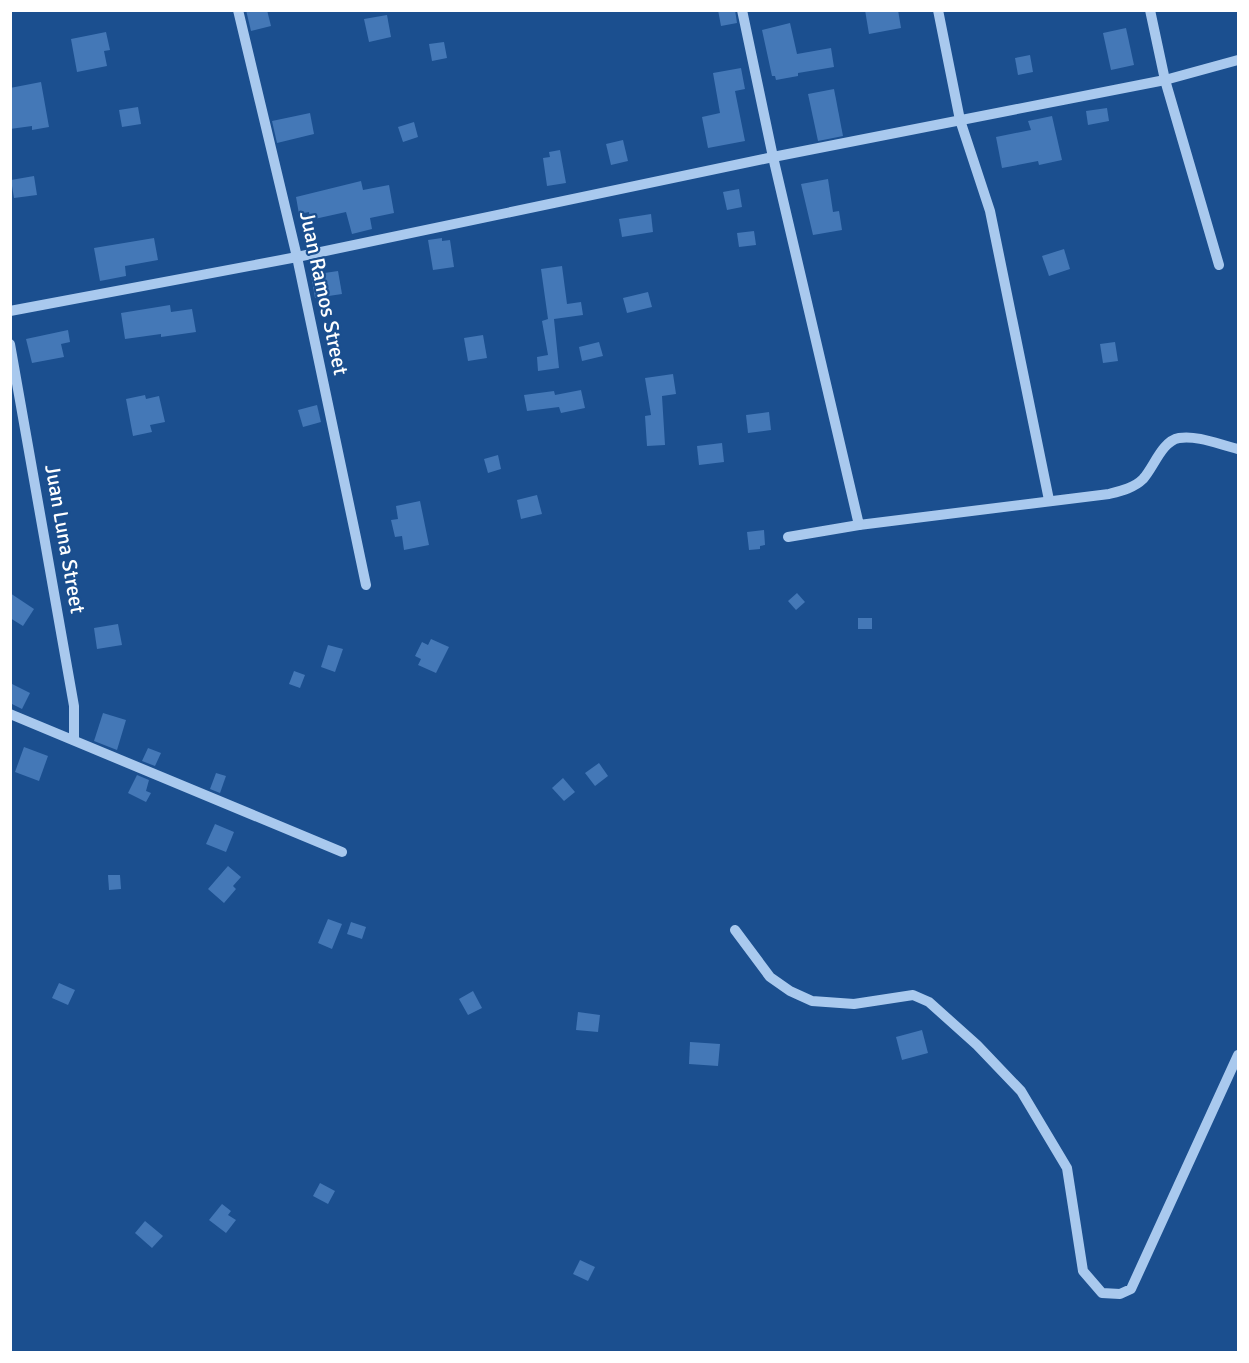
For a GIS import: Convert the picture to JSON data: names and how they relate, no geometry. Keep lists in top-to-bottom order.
{
  "streets": {
    "street": ["Juan Ramos Street", "Juan Luna Street"]
  }
}
